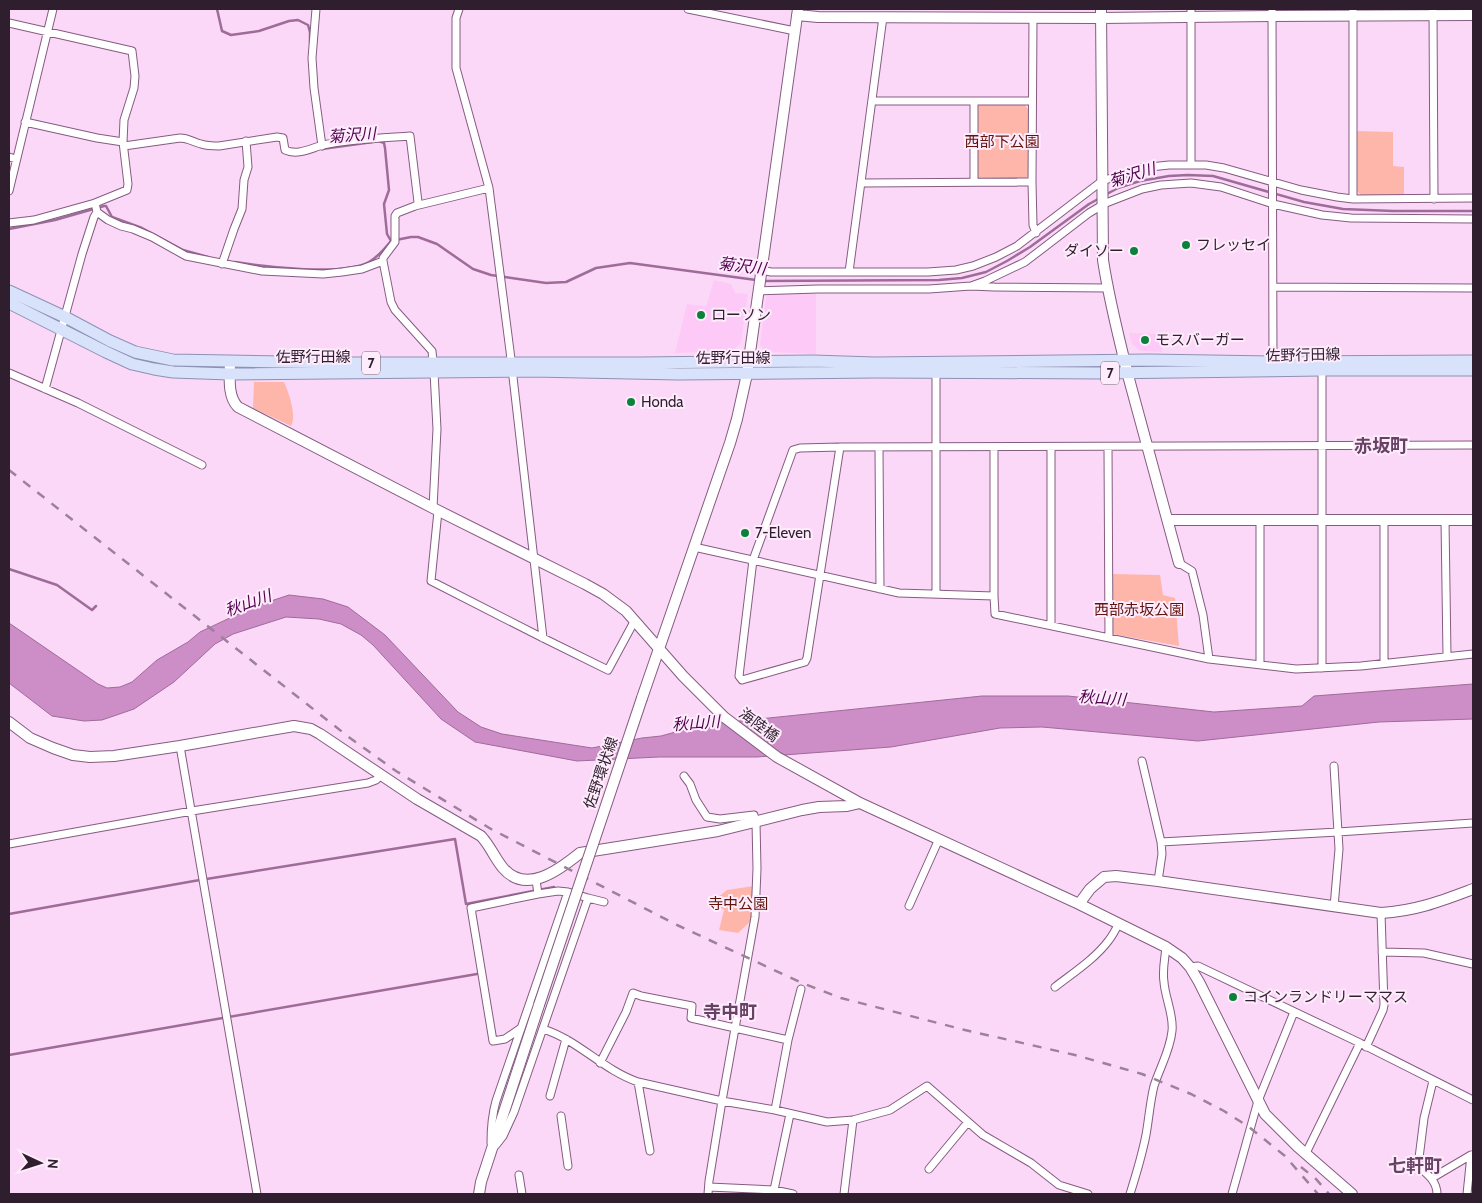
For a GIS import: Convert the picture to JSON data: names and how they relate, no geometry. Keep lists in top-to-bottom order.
{
  "streets": {
    "main road": ["佐野行田線", "7"],
    "street": ["海陸橋", "佐野環状線"]
  },
  "crossings": [
    ["佐野行田線", "海陸橋"],
    ["佐野行田線", "佐野環状線"],
    ["海陸橋", "佐野環状線"]
  ],
  "districts": ["赤坂町", "寺中町", "七軒町"],
  "water": ["菊沢川", "秋山川"],
  "parks": ["西部下公園", "西部赤坂公園", "寺中公園"],
  "places": [
    "フレッセイ",
    "ダイソー",
    "ローソン",
    "モスバーガー",
    "Honda",
    "7-Eleven",
    "コインランドリーママス"
  ],
  "north": "right"
}
